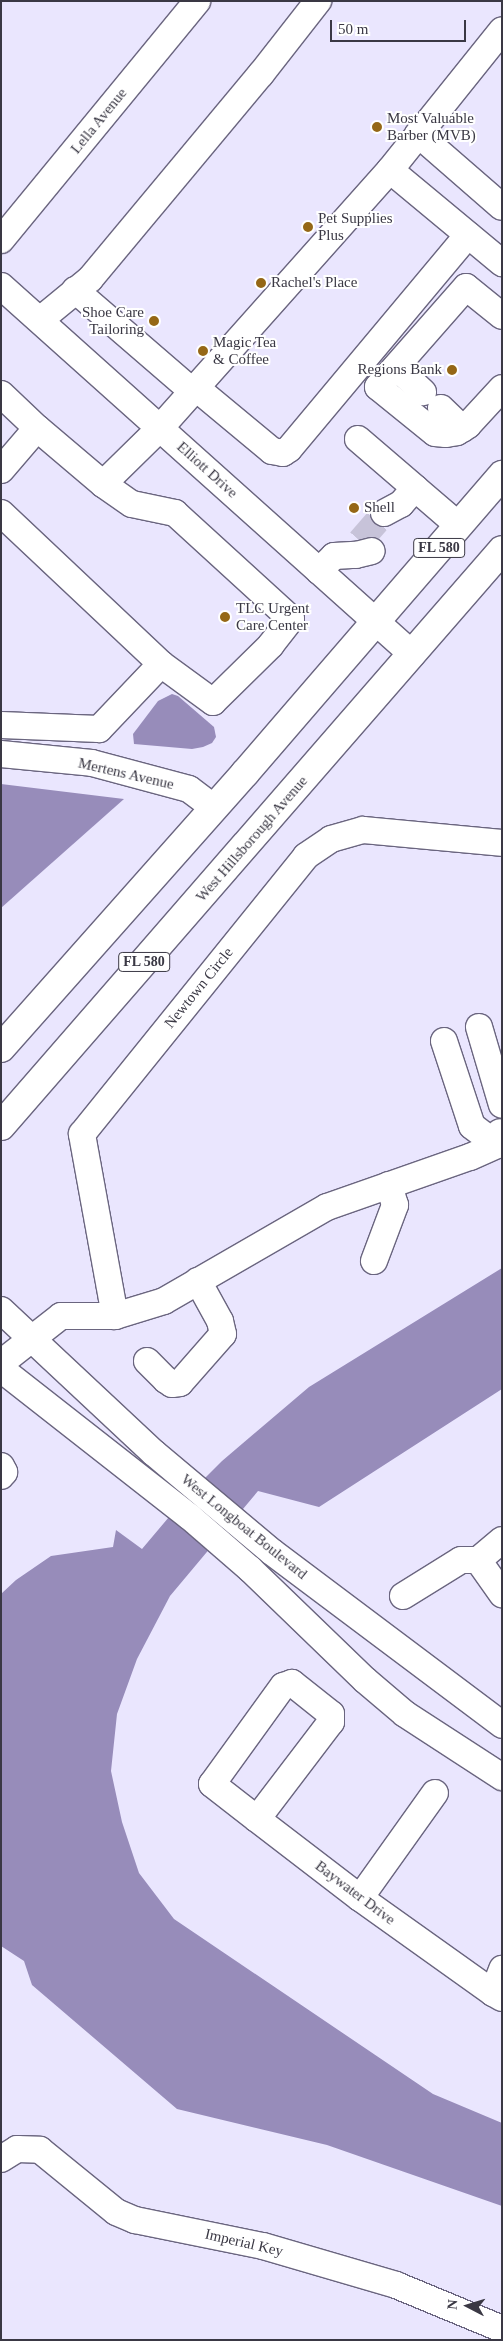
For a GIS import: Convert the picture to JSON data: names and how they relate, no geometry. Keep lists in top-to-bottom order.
{
  "streets": {
    "main road": ["FL 580", "West Hillsborough Avenue"],
    "street": [
      "Lella Avenue",
      "Elliott Drive",
      "Mertens Avenue",
      "Newtown Circle",
      "West Longboat Boulevard",
      "Baywater Drive",
      "Imperial Key"
    ]
  },
  "crossings": [
    ["Elliott Drive", "FL 580"],
    ["Elliott Drive", "West Hillsborough Avenue"],
    ["FL 580", "Mertens Avenue"]
  ],
  "places": [
    "Most Valuable Barber (MVB)",
    "Pet Supplies Plus",
    "Rachel's Place",
    "Shoe Care Tailoring",
    "Magic Tea & Coffee",
    "Regions Bank",
    "Shell",
    "TLC Urgent Care Center"
  ],
  "scale_bar": "50 m",
  "north": "left"
}
